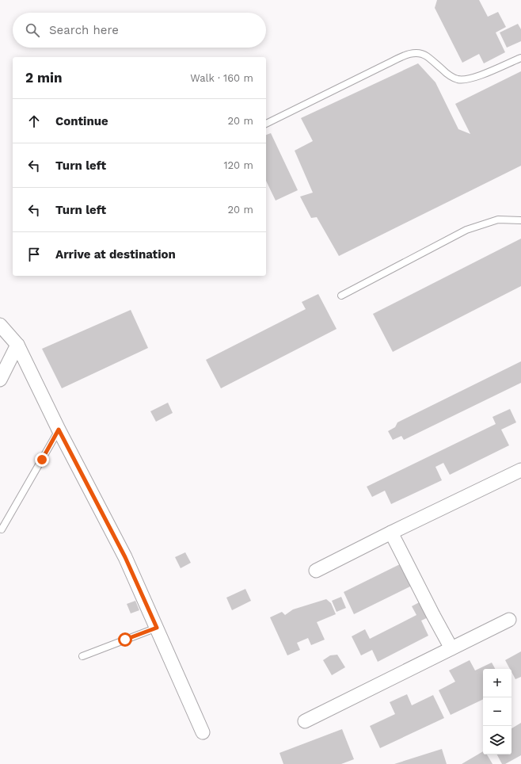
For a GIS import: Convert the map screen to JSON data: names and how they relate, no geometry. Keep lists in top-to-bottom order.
{
  "page": {
    "search": "Search here",
    "heading": ["2 min", "Walk · 160 m"],
    "list": [
      ["Continue", "20 m"],
      ["Turn left", "120 m"],
      ["Turn left", "20 m"],
      "Arrive at destination"
    ],
    "map_buttons": ["+", "−"]
  }
}
